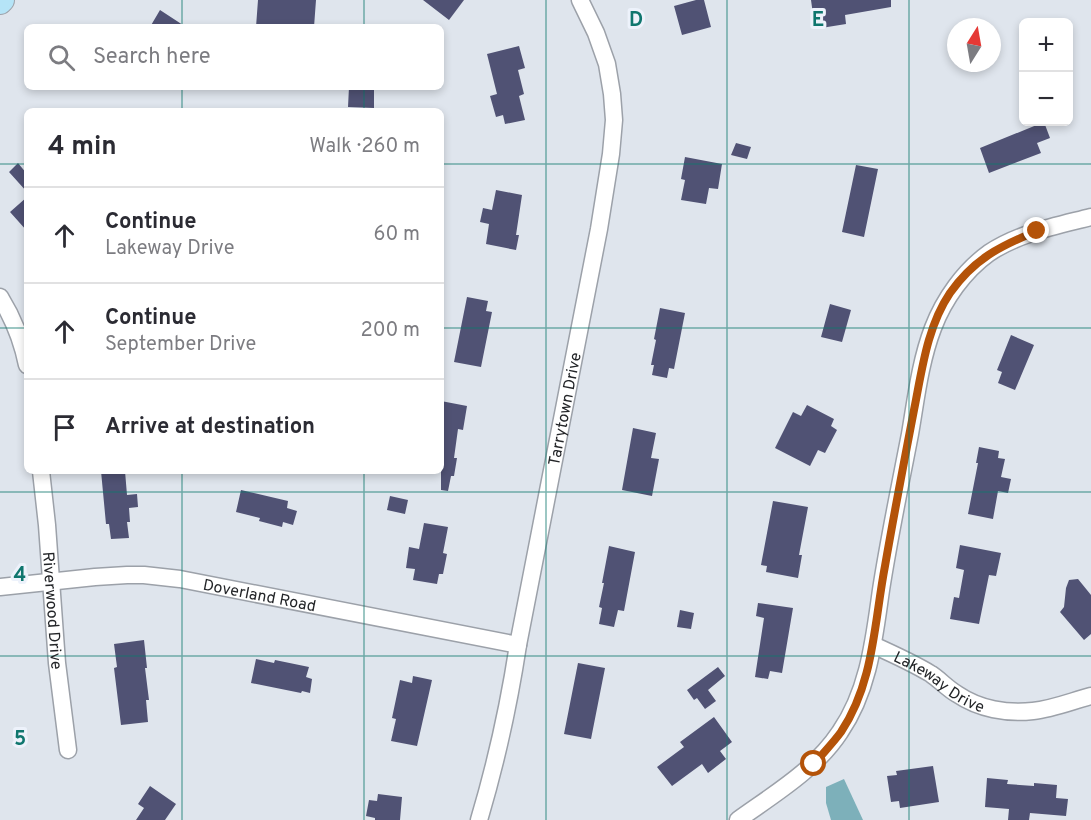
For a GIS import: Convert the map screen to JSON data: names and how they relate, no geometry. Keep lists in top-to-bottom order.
{
  "streets": {
    "street": [
      "Tarrytown Drive",
      "Doverland Road",
      "Riverwood Drive",
      "Lakeway Drive"
    ]
  },
  "crossings": [
    ["Tarrytown Drive", "Doverland Road"],
    ["Doverland Road", "Riverwood Drive"]
  ],
  "north": "top",
  "page": {
    "map_buttons": ["+", "−"],
    "search": "Search here",
    "heading": ["4 min", "Walk · 260 m"],
    "list": [
      ["Continue", "Lakeway Drive", "60 m"],
      ["Continue", "September Drive", "200 m"],
      "Arrive at destination"
    ]
  },
  "grid": {
    "columns": ["D", "E"],
    "rows": ["4", "5"]
  }
}
